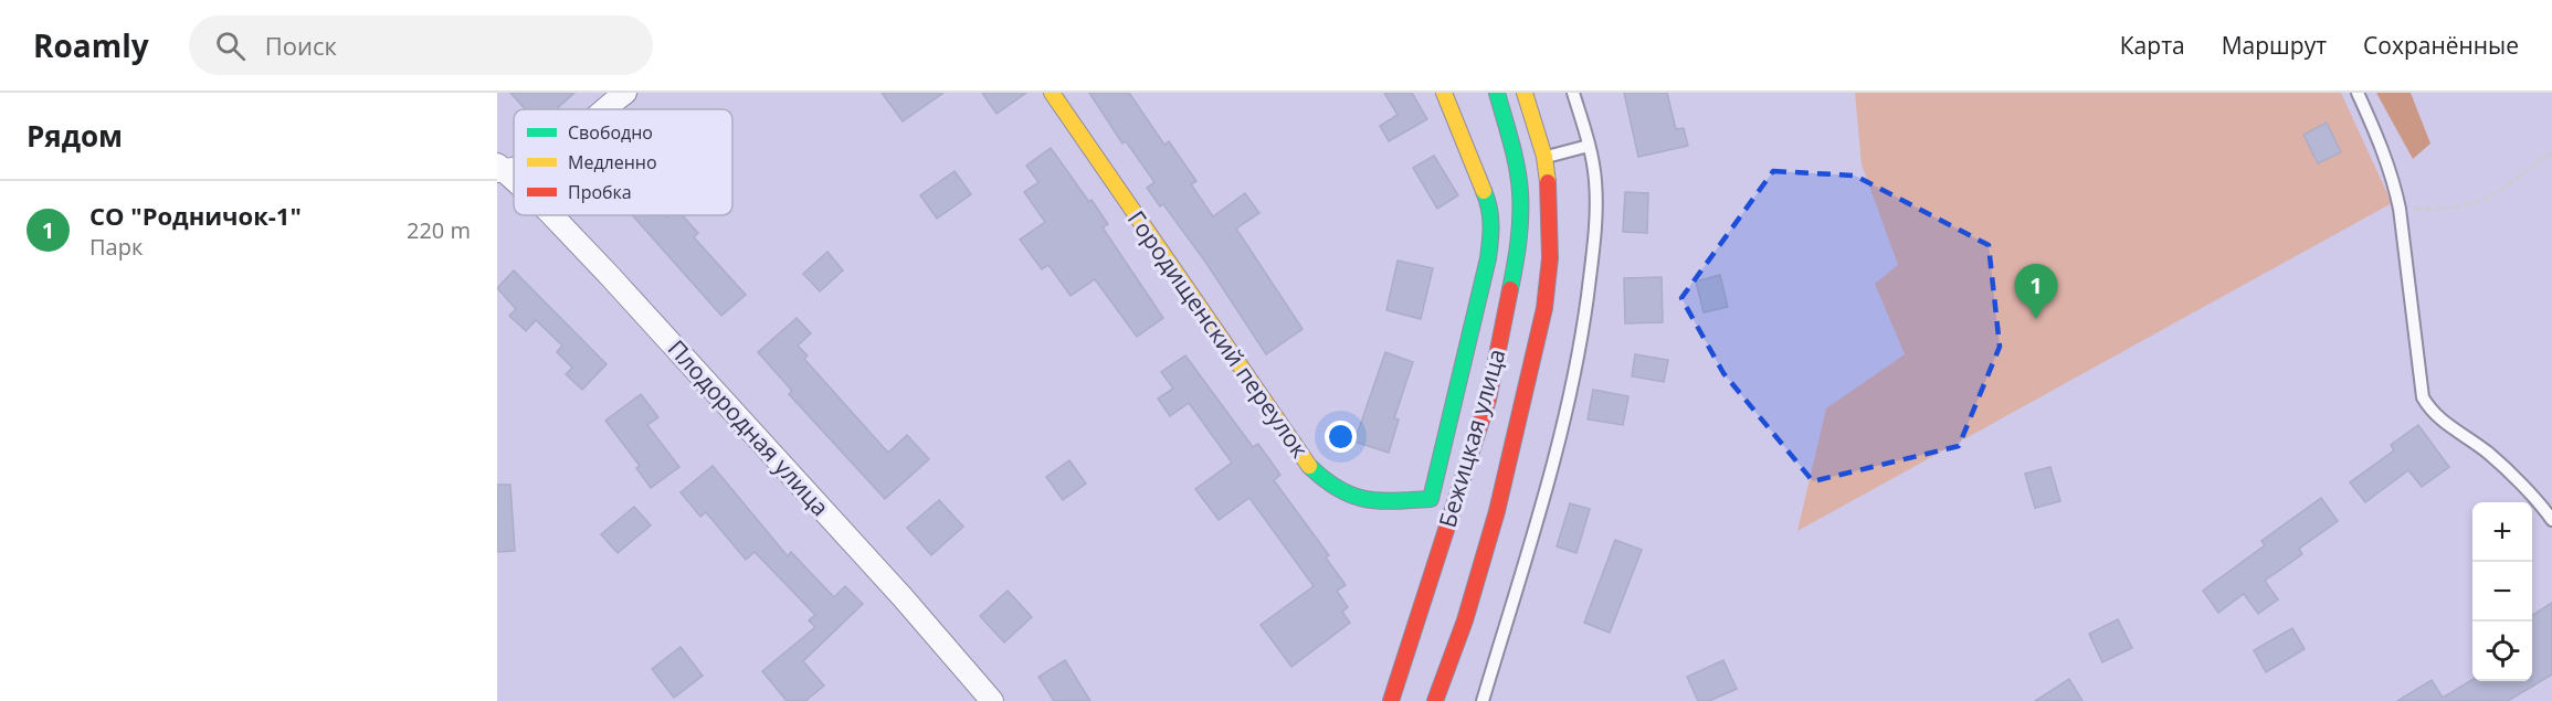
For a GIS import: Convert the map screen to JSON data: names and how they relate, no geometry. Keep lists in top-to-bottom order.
{
  "streets": {
    "main road": ["Городищенский переулок", "Бежицкая улица"],
    "street": ["Плодородная улица"]
  },
  "legend": ["Свободно", "Медленно", "Пробка"],
  "page": {
    "header": "Roamly",
    "search": "Поиск",
    "nav": ["Карта", "Маршрут", "Сохранённые"],
    "heading": "Рядом",
    "list": [
      {
        "mark": "1",
        "name": "СО \"Родничок-1\"",
        "note": "Парк",
        "value": "220 m"
      }
    ],
    "pins": "1",
    "map_buttons": ["+", "−"]
  }
}
